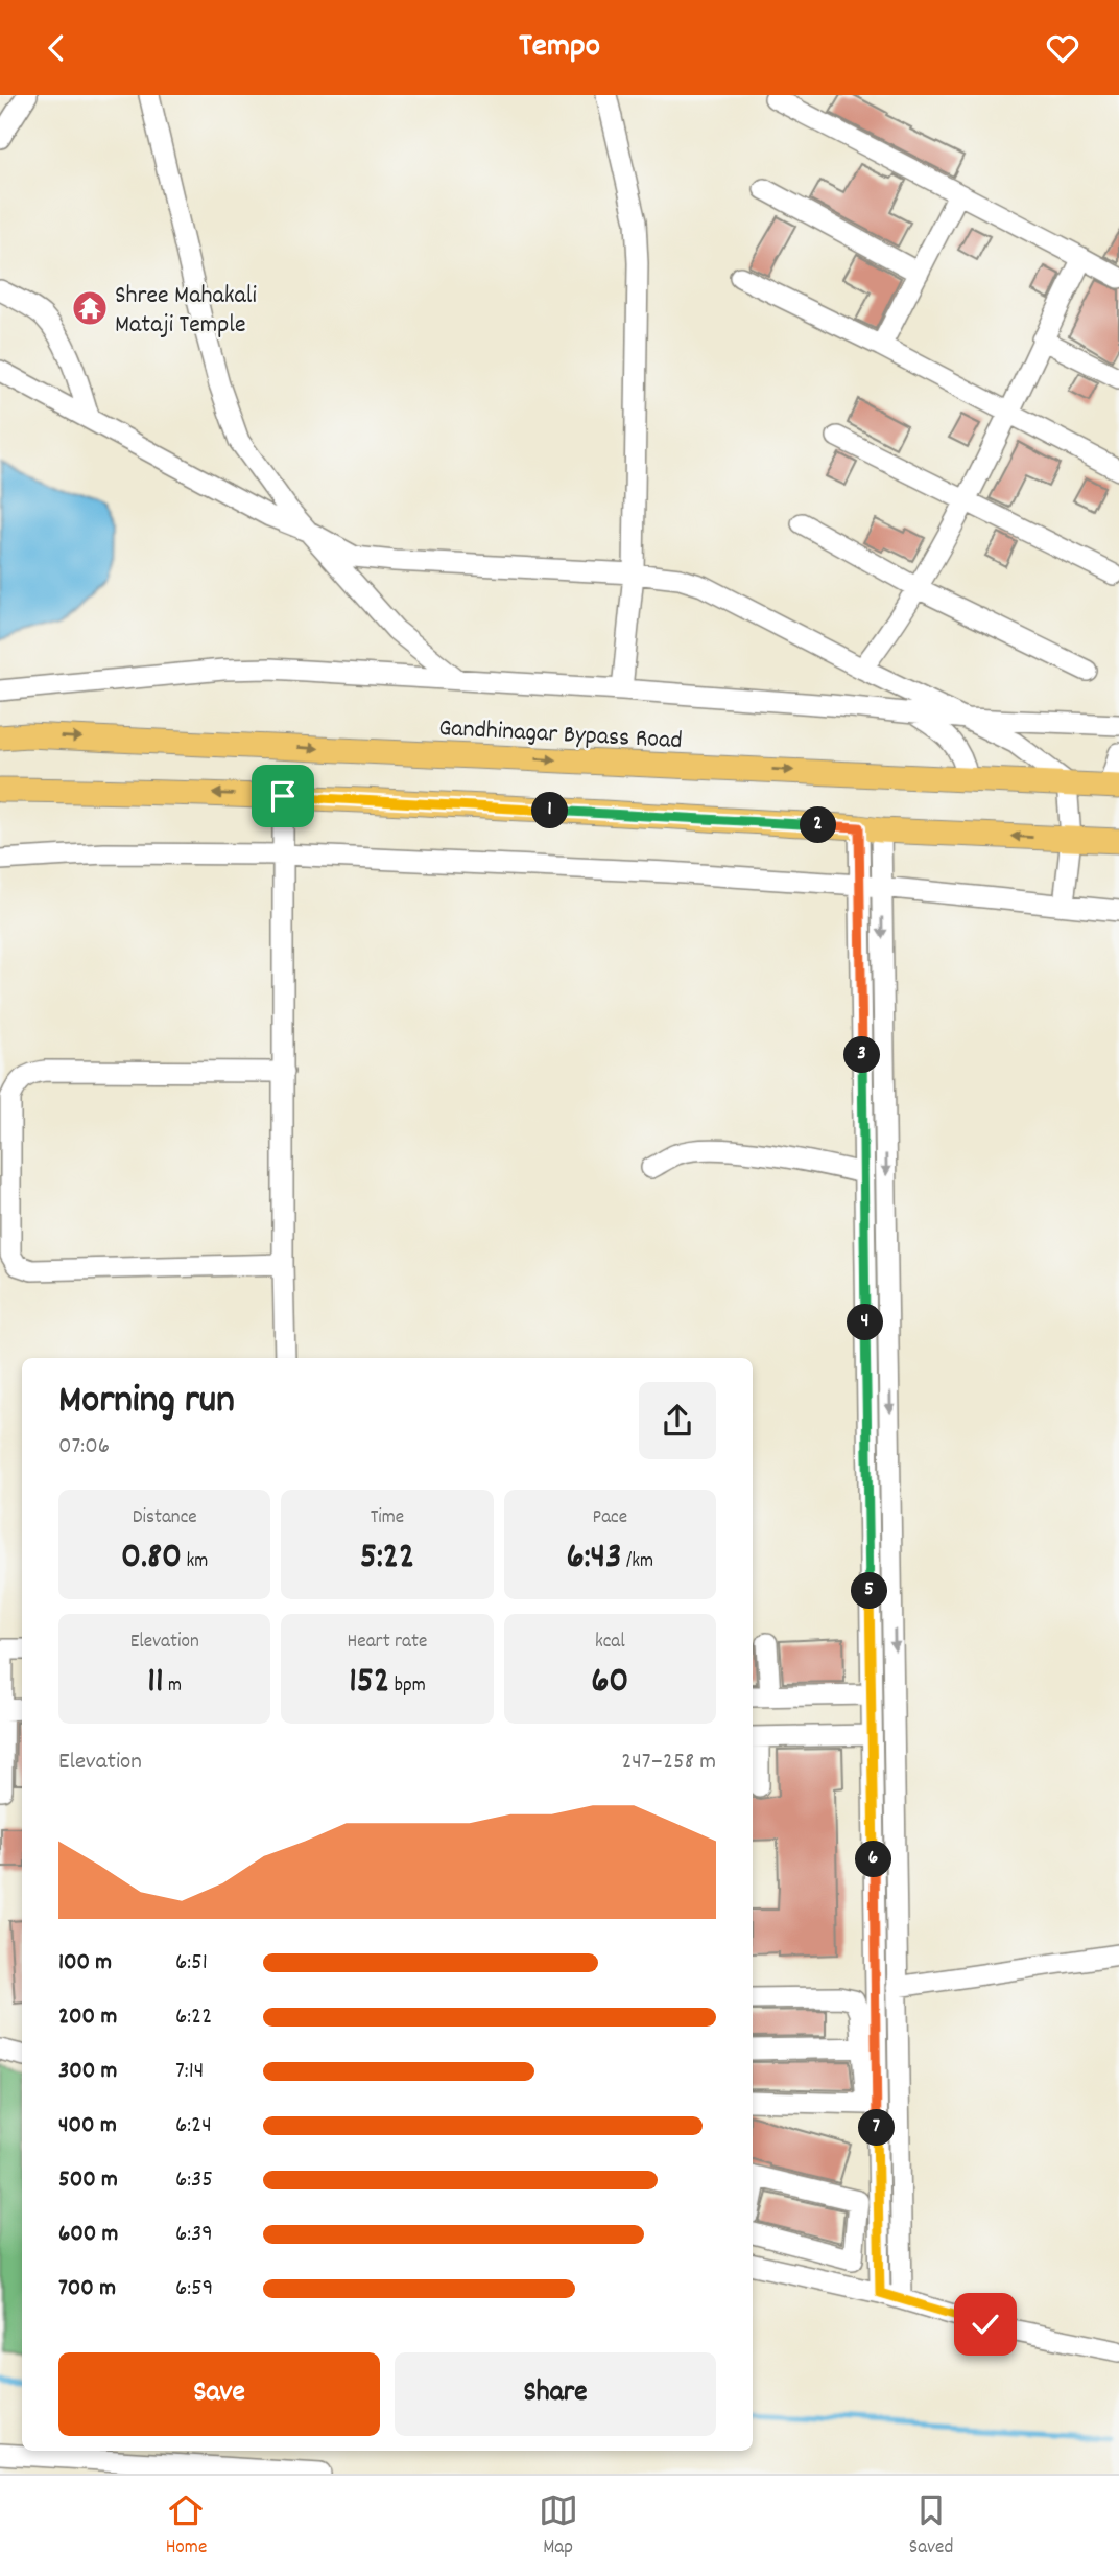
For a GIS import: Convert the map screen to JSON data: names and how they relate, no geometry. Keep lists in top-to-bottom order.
{
  "streets": {
    "main road": ["Gandhinagar Bypass Road"]
  },
  "places": {
    "temple": ["Shree Mahakali Mataji Temple"]
  },
  "page": {
    "header": "Tempo",
    "pins": [
      "1",
      "2",
      "3",
      "4",
      "5",
      "6",
      "7"
    ],
    "heading": ["Morning run", "07:06"],
    "stats": [
      ["Distance", "0.80 km"],
      ["Time", "5:22"],
      ["Pace", "6:43 /km"],
      ["Elevation", "11 m"],
      ["Heart rate", "152 bpm"],
      ["kcal", "60"]
    ],
    "chart": ["Elevation", "247–258 m"],
    "list": [
      {
        "name": "100 m",
        "note": "6:51"
      },
      {
        "name": "200 m",
        "note": "6:22"
      },
      {
        "name": "300 m",
        "note": "7:14"
      },
      {
        "name": "400 m",
        "note": "6:24"
      },
      {
        "name": "500 m",
        "note": "6:35"
      },
      {
        "name": "600 m",
        "note": "6:39"
      },
      {
        "name": "700 m",
        "note": "6:59"
      }
    ],
    "buttons": ["Save", "Share"],
    "tabs": ["Home", "Map", "Saved"]
  }
}
